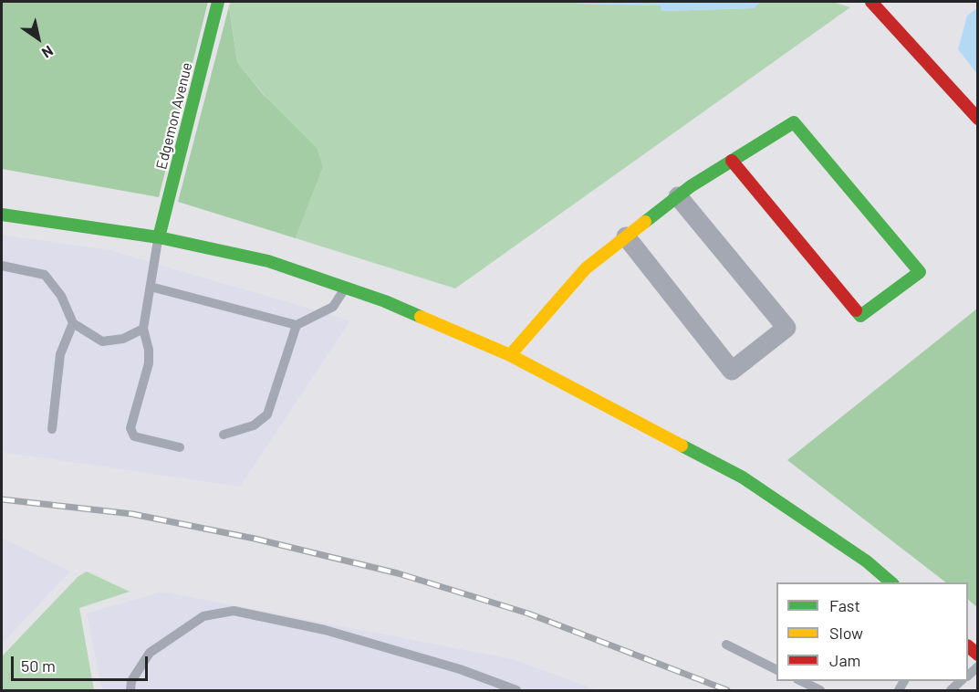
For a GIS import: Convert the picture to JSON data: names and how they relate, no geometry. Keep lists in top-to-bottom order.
{
  "streets": {
    "street": ["Edgemon Avenue"]
  },
  "legend": ["Fast", "Slow", "Jam"],
  "scale_bar": "50 m",
  "north": "bottom right"
}
